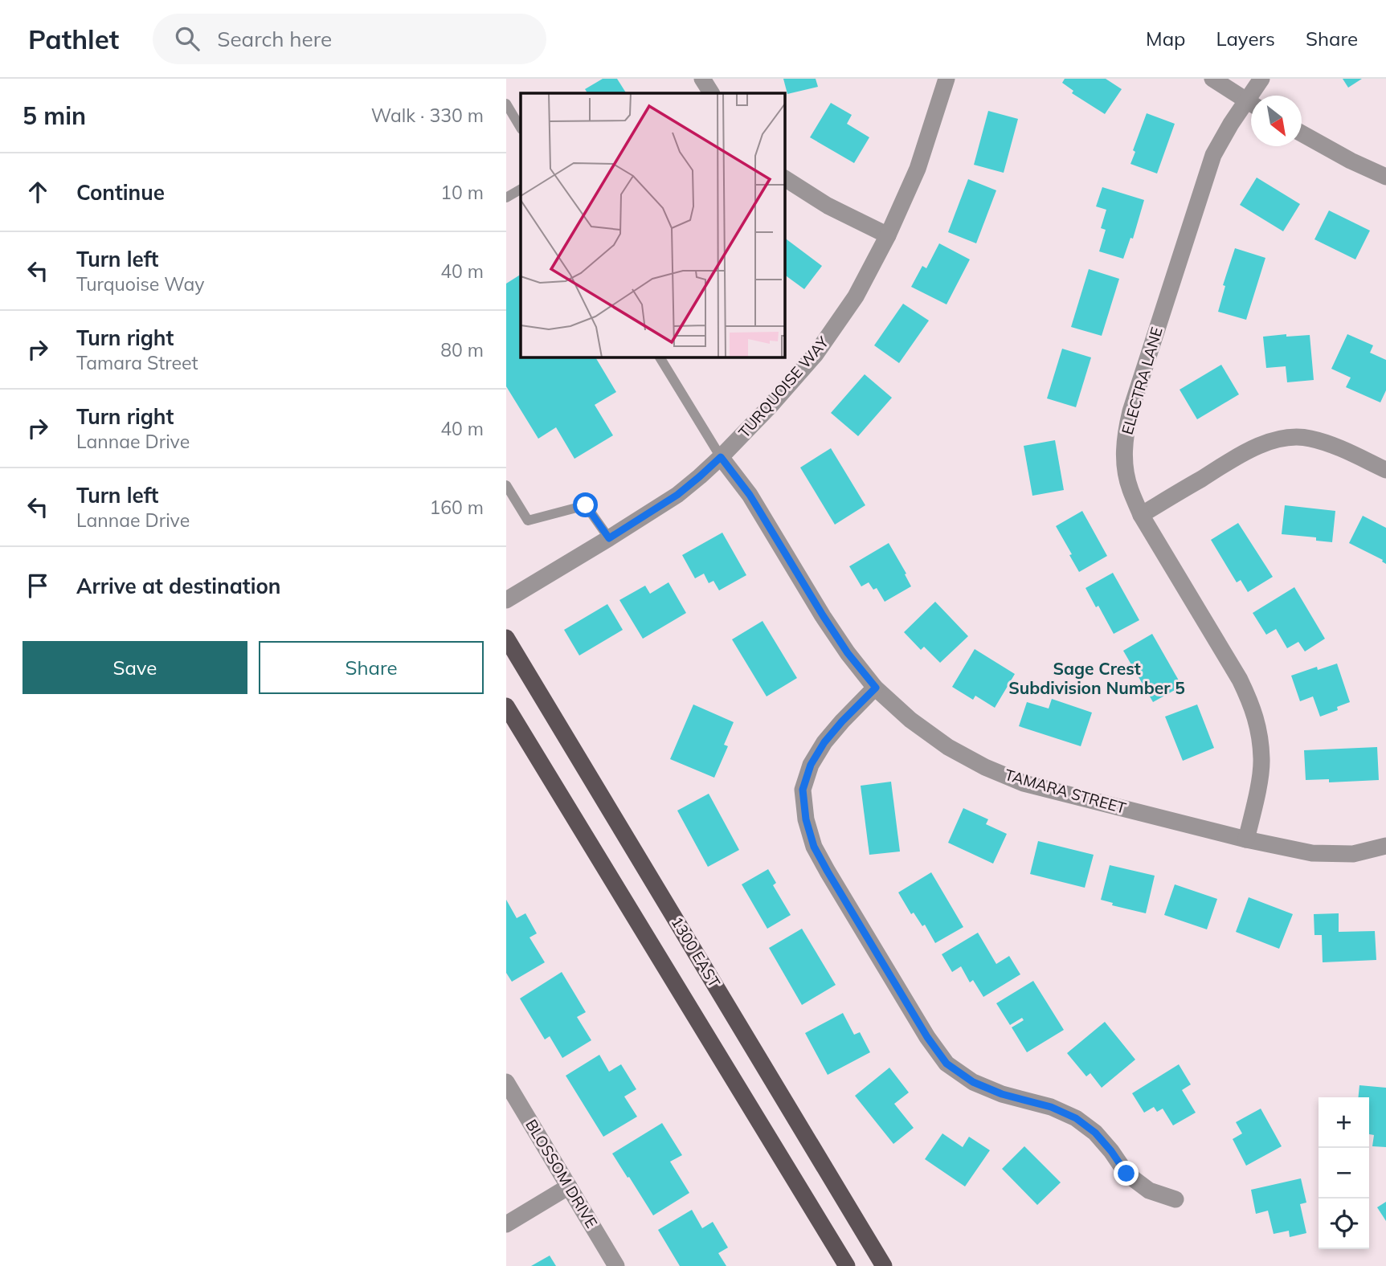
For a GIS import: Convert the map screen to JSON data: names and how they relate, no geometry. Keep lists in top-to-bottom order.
{
  "streets": {
    "main road": ["1300 EAST"],
    "street": [
      "ELECTRA LANE",
      "TURQUOISE WAY",
      "TAMARA STREET",
      "BLOSSOM DRIVE"
    ]
  },
  "crossings": [
    ["ELECTRA LANE", "TAMARA STREET"],
    ["TURQUOISE WAY", "TAMARA STREET"]
  ],
  "districts": ["Sage Crest Subdivision Number 5"],
  "north": "bottom right",
  "page": {
    "header": "Pathlet",
    "search": "Search here",
    "nav": ["Map", "Layers", "Share"],
    "heading": ["5 min", "Walk · 330 m"],
    "list": [
      ["Continue", "10 m"],
      ["Turn left", "Turquoise Way", "40 m"],
      ["Turn right", "Tamara Street", "80 m"],
      ["Turn right", "Lannae Drive", "40 m"],
      ["Turn left", "Lannae Drive", "160 m"],
      "Arrive at destination"
    ],
    "buttons": ["Save", "Share"],
    "map_buttons": ["+", "−"]
  }
}
